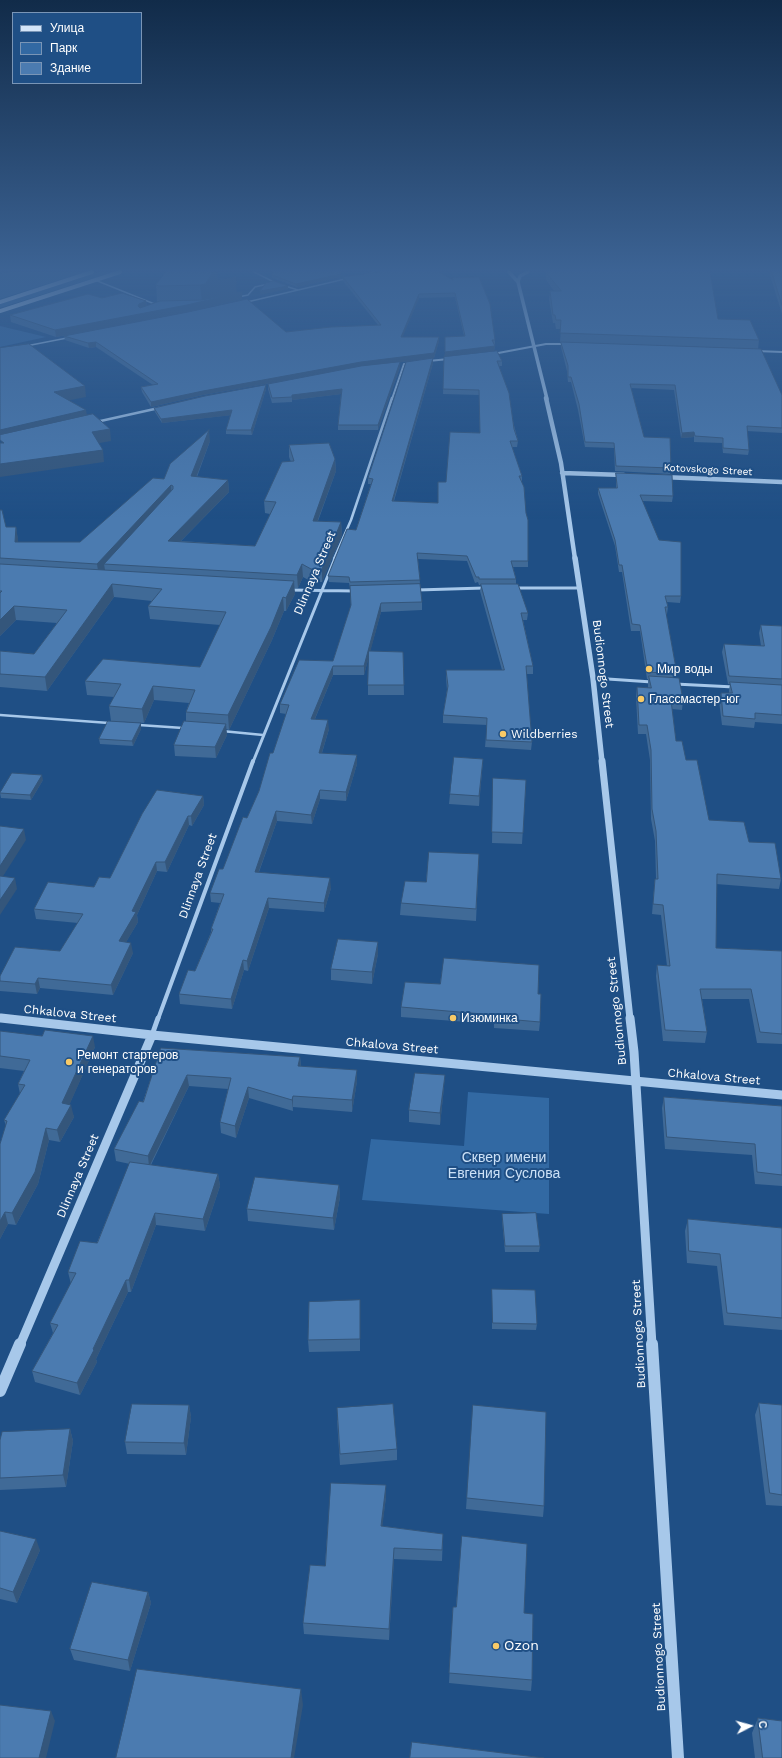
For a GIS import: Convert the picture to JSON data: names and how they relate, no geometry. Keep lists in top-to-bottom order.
{
  "streets": {
    "street": [
      "Kotovskogo Street",
      "Dlinnaya Street",
      "Budionnogo Street",
      "Chkalova Street"
    ]
  },
  "crossings": [
    ["Dlinnaya Street", "Chkalova Street"],
    ["Budionnogo Street", "Chkalova Street"]
  ],
  "parks": ["Сквер имени Евгения Суслова"],
  "places": [
    "Мир воды",
    "Глассмастер-юг",
    "Wildberries",
    "Изюминка",
    "Ремонт стартеров и генераторов",
    "Ozon"
  ],
  "legend": ["Улица", "Парк", "Здание"],
  "north": "right"
}
